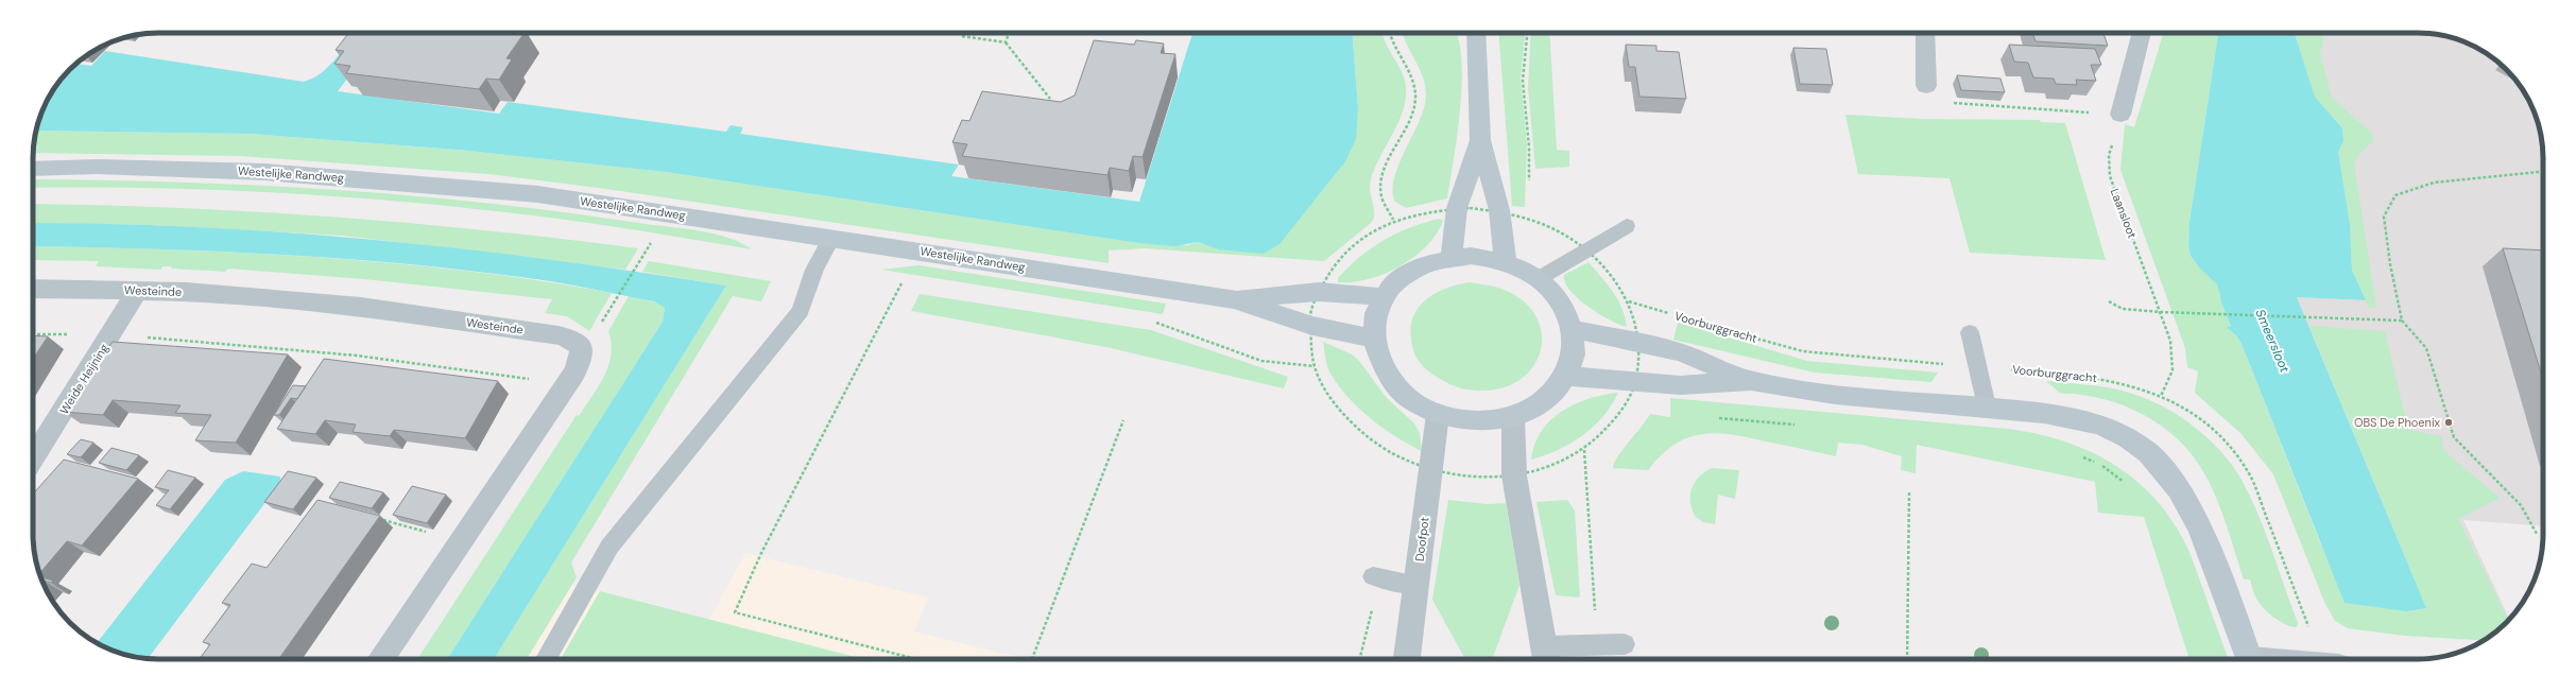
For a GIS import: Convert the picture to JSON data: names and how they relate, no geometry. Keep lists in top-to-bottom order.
{
  "streets": {
    "street": [
      "Westelijke Randweg",
      "Westeinde",
      "Weide Heijning",
      "Doofpot"
    ],
    "path": ["Laansloot", "Voorburggracht"]
  },
  "crossings": [
    ["Laansloot", "Voorburggracht"],
    ["Westeinde", "Weide Heijning"]
  ],
  "water": ["Smeersloot"],
  "places": ["OBS De Phoenix"]
}
